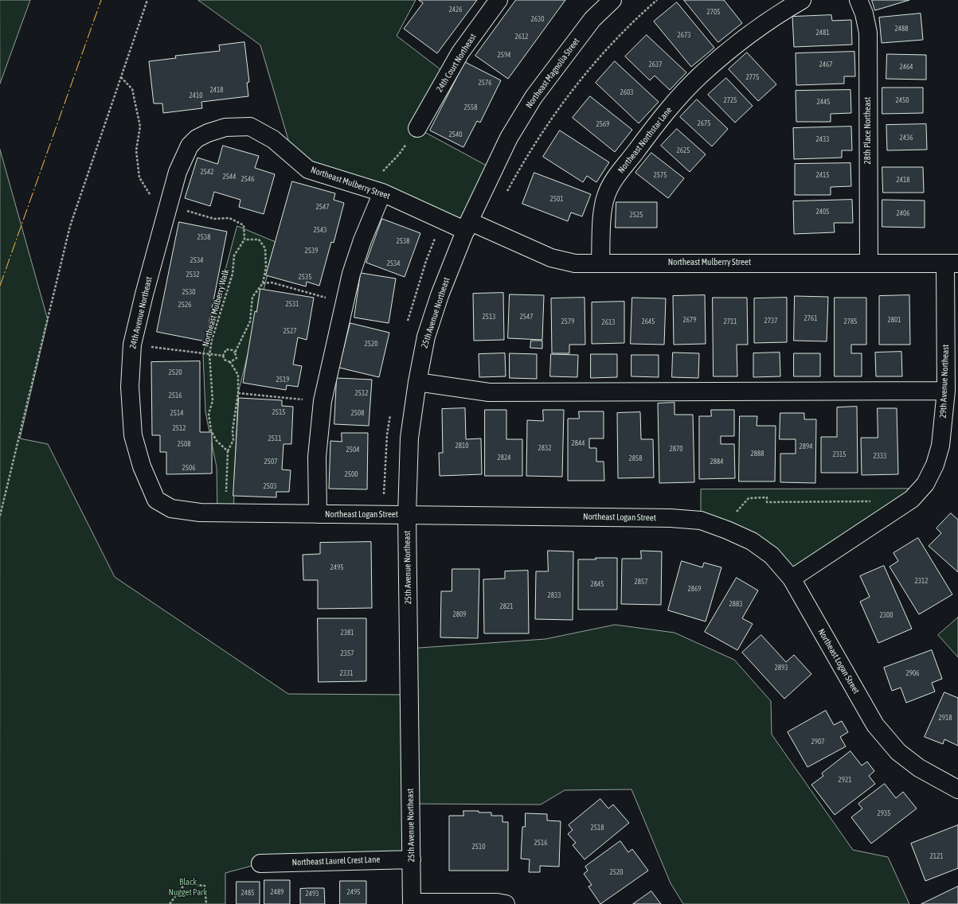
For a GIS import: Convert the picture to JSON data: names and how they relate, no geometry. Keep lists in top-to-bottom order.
{
  "streets": {
    "street": [
      "24th Court Northeast",
      "Northeast Magnolia Street",
      "28th Place Northeast",
      "Northeast Northstar Lane",
      "Northeast Mulberry Street",
      "24th Avenue Northeast",
      "25th Avenue Northeast",
      "29th Avenue Northeast",
      "Northeast Logan Street",
      "Northeast Laurel Crest Lane"
    ],
    "path": ["Northeast Mulberry Walk"]
  },
  "crossings": [
    ["Northeast Magnolia Street", "Northeast Mulberry Street"],
    ["Northeast Magnolia Street", "25th Avenue Northeast"],
    ["28th Place Northeast", "Northeast Mulberry Street"],
    ["Northeast Northstar Lane", "Northeast Mulberry Street"],
    ["Northeast Mulberry Street", "24th Avenue Northeast"],
    ["Northeast Mulberry Street", "25th Avenue Northeast"],
    ["Northeast Mulberry Street", "29th Avenue Northeast"],
    ["24th Avenue Northeast", "Northeast Logan Street"],
    ["25th Avenue Northeast", "Northeast Logan Street"],
    ["25th Avenue Northeast", "Northeast Laurel Crest Lane"],
    ["29th Avenue Northeast", "Northeast Logan Street"]
  ],
  "parks": ["Black Nugget Park"],
  "house_numbers": [
    "2426",
    "2705",
    "2630",
    "2488",
    "2481",
    "2673",
    "2612",
    "2594",
    "2637",
    "2467",
    "2464",
    "2775",
    "2576",
    "2418",
    "2603",
    "2410",
    "2725",
    "2450",
    "2445",
    "2558",
    "2675",
    "2569",
    "2540",
    "2436",
    "2433",
    "2625",
    "2542",
    "2575",
    "2415",
    "2544",
    "2546",
    "2418",
    "2501",
    "2547",
    "2405",
    "2406",
    "2525",
    "2543",
    "2538",
    "2538",
    "2539",
    "2534",
    "2534",
    "2532",
    "2535",
    "2530",
    "2531",
    "2526",
    "2513",
    "2547",
    "2761",
    "2679",
    "2801",
    "2737",
    "2579",
    "2645",
    "2711",
    "2785",
    "2613",
    "2527",
    "2520",
    "2520",
    "2519",
    "2512",
    "2516",
    "2515",
    "2514",
    "2508",
    "2512",
    "2511",
    "2844",
    "2508",
    "2810",
    "2894",
    "2832",
    "2870",
    "2504",
    "2888",
    "2315",
    "2333",
    "2824",
    "2858",
    "2507",
    "2884",
    "2506",
    "2500",
    "2503",
    "2495",
    "2312",
    "2857",
    "2845",
    "2869",
    "2833",
    "2883",
    "2821",
    "2809",
    "2300",
    "2381",
    "2357",
    "2893",
    "2331",
    "2906",
    "2918",
    "2907",
    "2921",
    "2935",
    "2518",
    "2516",
    "2510",
    "2121",
    "2520",
    "2489",
    "2495",
    "2485",
    "2493"
  ]
}
